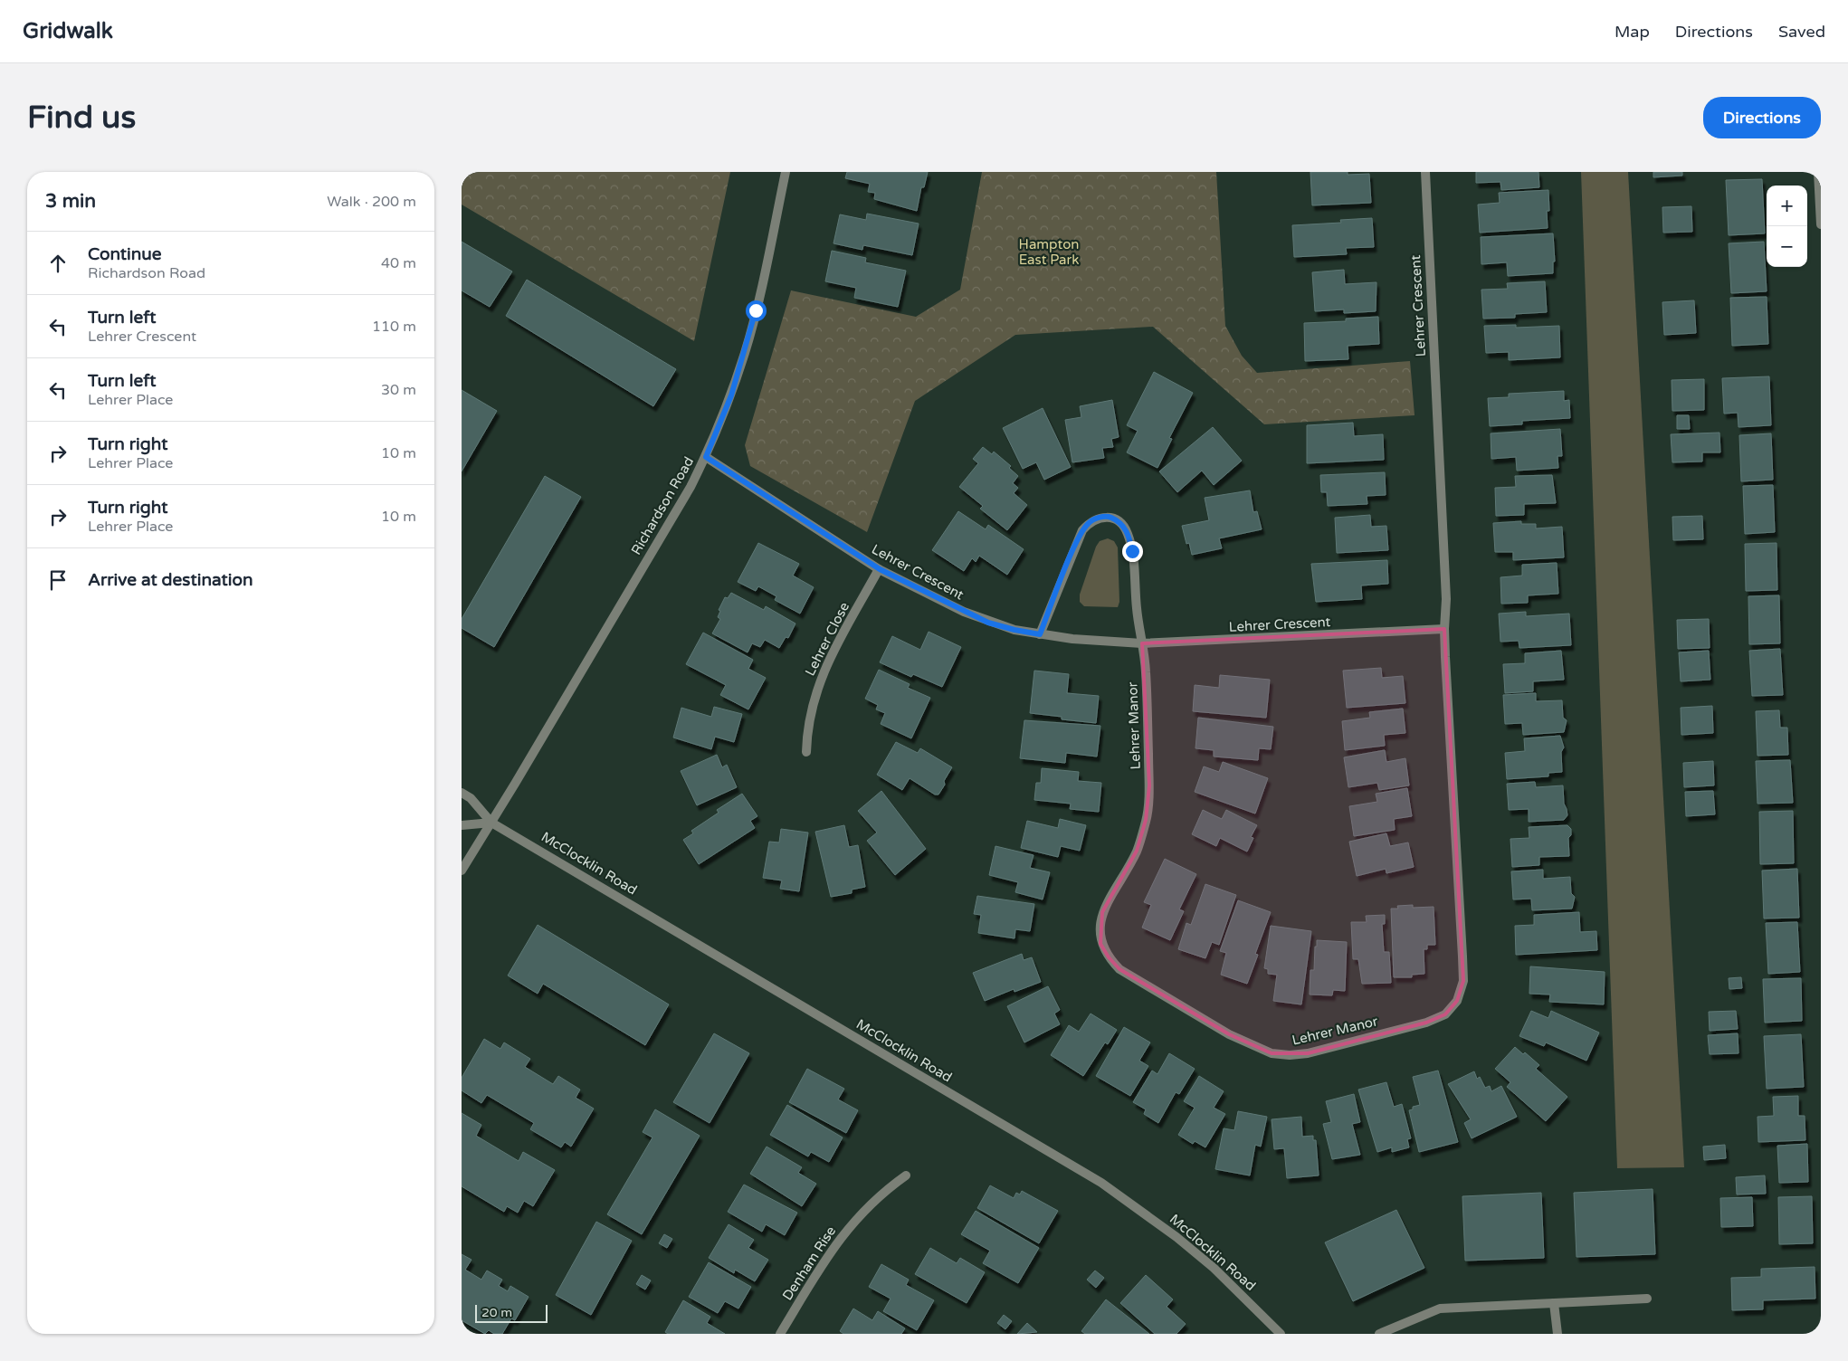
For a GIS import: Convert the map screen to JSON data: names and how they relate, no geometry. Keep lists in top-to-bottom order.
{
  "streets": {
    "street": [
      "Lehrer Crescent",
      "Richardson Road",
      "Lehrer Close",
      "Lehrer Manor",
      "McClocklin Road",
      "Denham Rise"
    ]
  },
  "crossings": [
    ["Lehrer Crescent", "Richardson Road"],
    ["Lehrer Crescent", "Lehrer Close"],
    ["Lehrer Crescent", "Lehrer Manor"],
    ["Richardson Road", "McClocklin Road"]
  ],
  "parks": ["Hampton East Park"],
  "scale_bar": "20 m",
  "page": {
    "header": "Gridwalk",
    "nav": ["Map", "Directions", "Saved"],
    "buttons": "Directions",
    "title": "Find us",
    "heading": ["3 min", "Walk · 200 m"],
    "map_buttons": ["+", "−"],
    "list": [
      ["Continue", "Richardson Road", "40 m"],
      ["Turn left", "Lehrer Crescent", "110 m"],
      ["Turn left", "Lehrer Place", "30 m"],
      ["Turn right", "Lehrer Place", "10 m"],
      ["Turn right", "Lehrer Place", "10 m"],
      "Arrive at destination"
    ],
    "scale": "20 m"
  }
}
